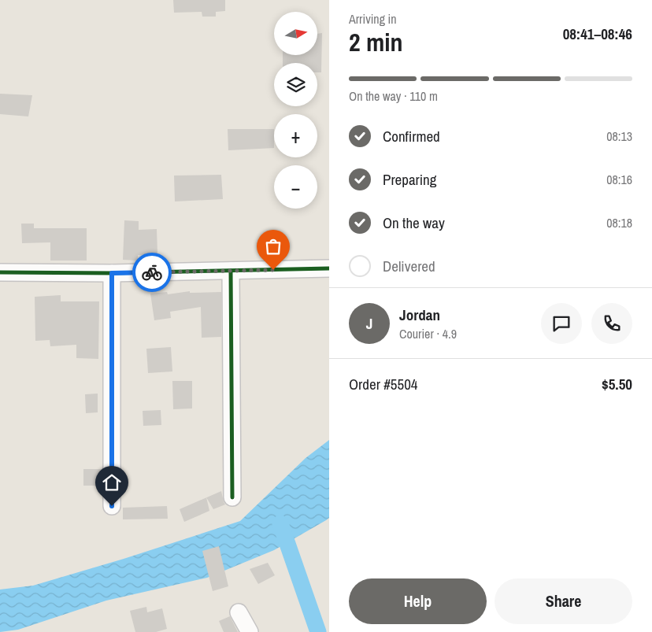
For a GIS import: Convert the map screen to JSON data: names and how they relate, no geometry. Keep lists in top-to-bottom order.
{
  "north": "right",
  "page": {
    "heading": ["2 min", "Arriving in", "08:41–08:46"],
    "panel": [
      "Jordan",
      "Courier · 4.9",
      "Order #5504",
      "$5.50"
    ],
    "map_buttons": ["+", "−"],
    "bar": "On the way · 110 m",
    "list": [
      ["Confirmed", "08:13"],
      ["Preparing", "08:16"],
      ["On the way", "08:18"],
      "Delivered"
    ],
    "round": "J",
    "buttons": ["Help", "Share"]
  }
}
